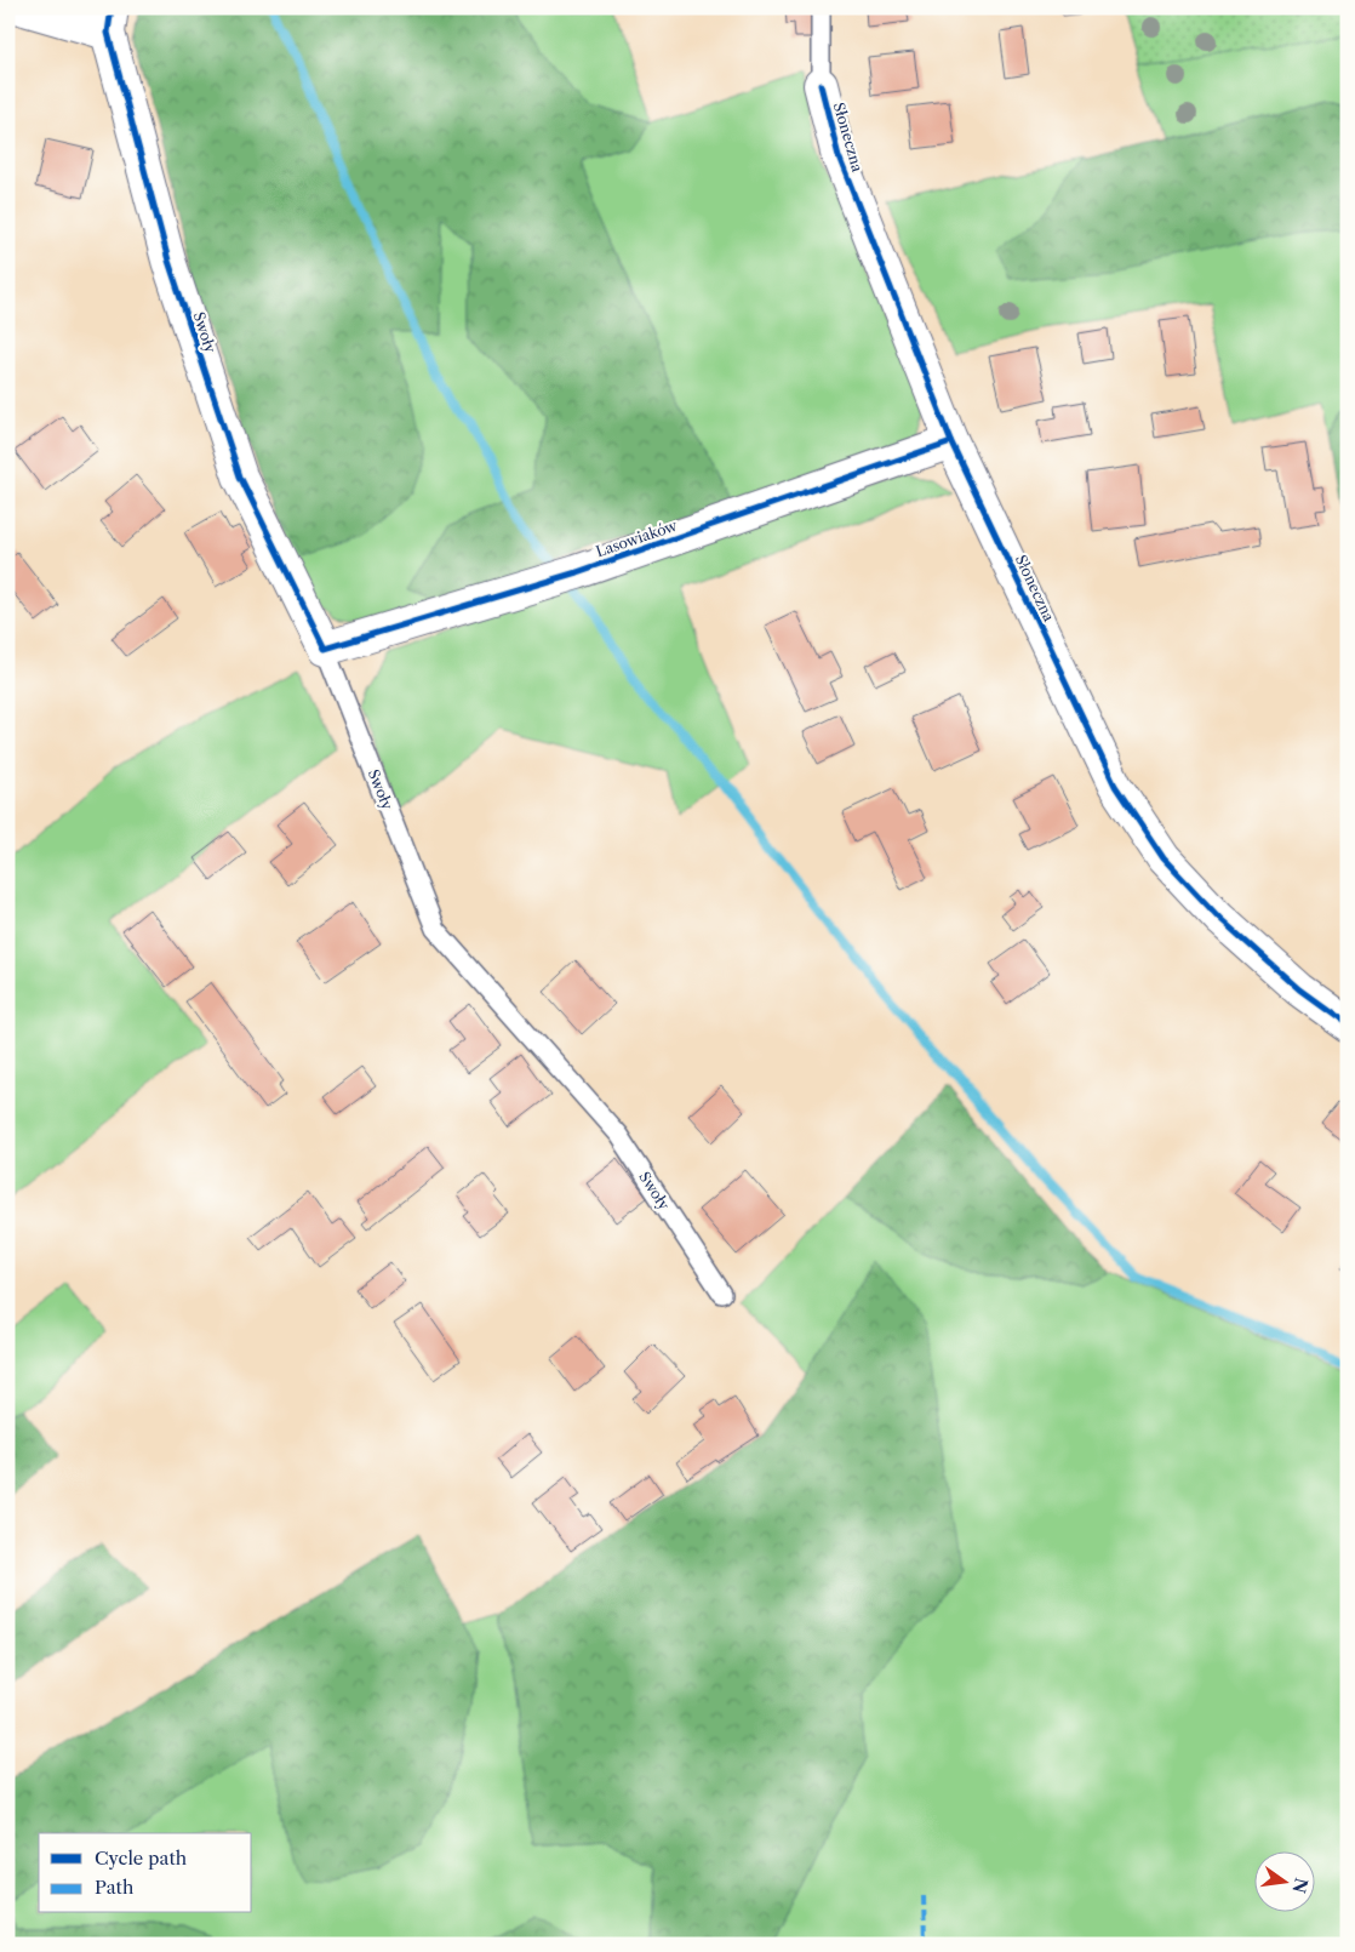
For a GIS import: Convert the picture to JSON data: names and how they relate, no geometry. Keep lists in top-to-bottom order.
{
  "streets": {
    "street": ["Słoneczna", "Swoły", "Lasowiaków"]
  },
  "crossings": [
    ["Słoneczna", "Lasowiaków"],
    ["Swoły", "Lasowiaków"]
  ],
  "legend": ["Cycle path", "Path"],
  "north": "right"
}
